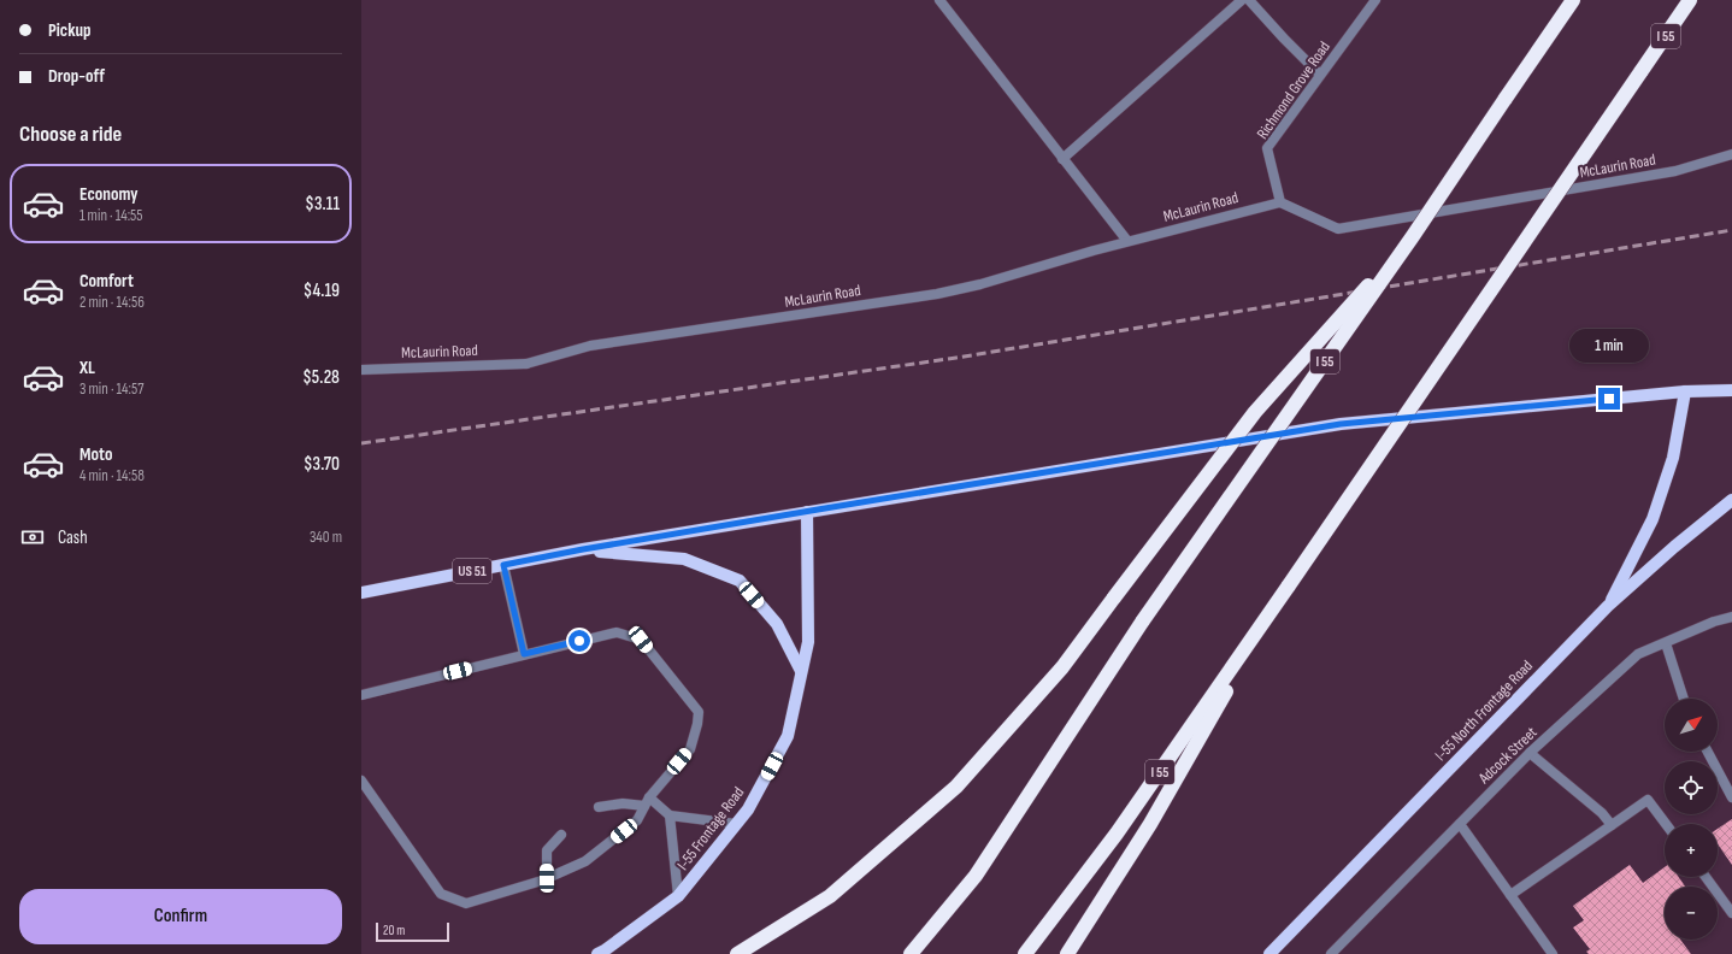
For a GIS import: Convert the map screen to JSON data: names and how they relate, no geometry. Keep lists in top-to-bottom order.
{
  "streets": {
    "highway": ["I 55"],
    "main road": ["US 51", "I-55 North Frontage Road", "I-55 Frontage Road"],
    "street": ["Richmond Grove Road", "McLaurin Road", "Adcock Street"]
  },
  "crossings": [
    ["Richmond Grove Road", "McLaurin Road"],
    ["US 51", "I-55 Frontage Road"]
  ],
  "scale_bar": "20 m",
  "north": "top right",
  "page": {
    "banner": ["Pickup", "Drop-off"],
    "heading": "Choose a ride",
    "list": [
      {
        "name": "Economy",
        "note": "1 min · 14:55",
        "value": "$3.11"
      },
      {
        "name": "Comfort",
        "note": "2 min · 14:56",
        "value": "$4.19"
      },
      {
        "name": "XL",
        "note": "3 min · 14:57",
        "value": "$5.28"
      },
      {
        "name": "Moto",
        "note": "4 min · 14:58",
        "value": "$3.70"
      }
    ],
    "bubble": "1 min",
    "pay": ["Cash", "340 m"],
    "map_buttons": ["+", "−"],
    "buttons": "Confirm",
    "scale": "20 m"
  }
}
